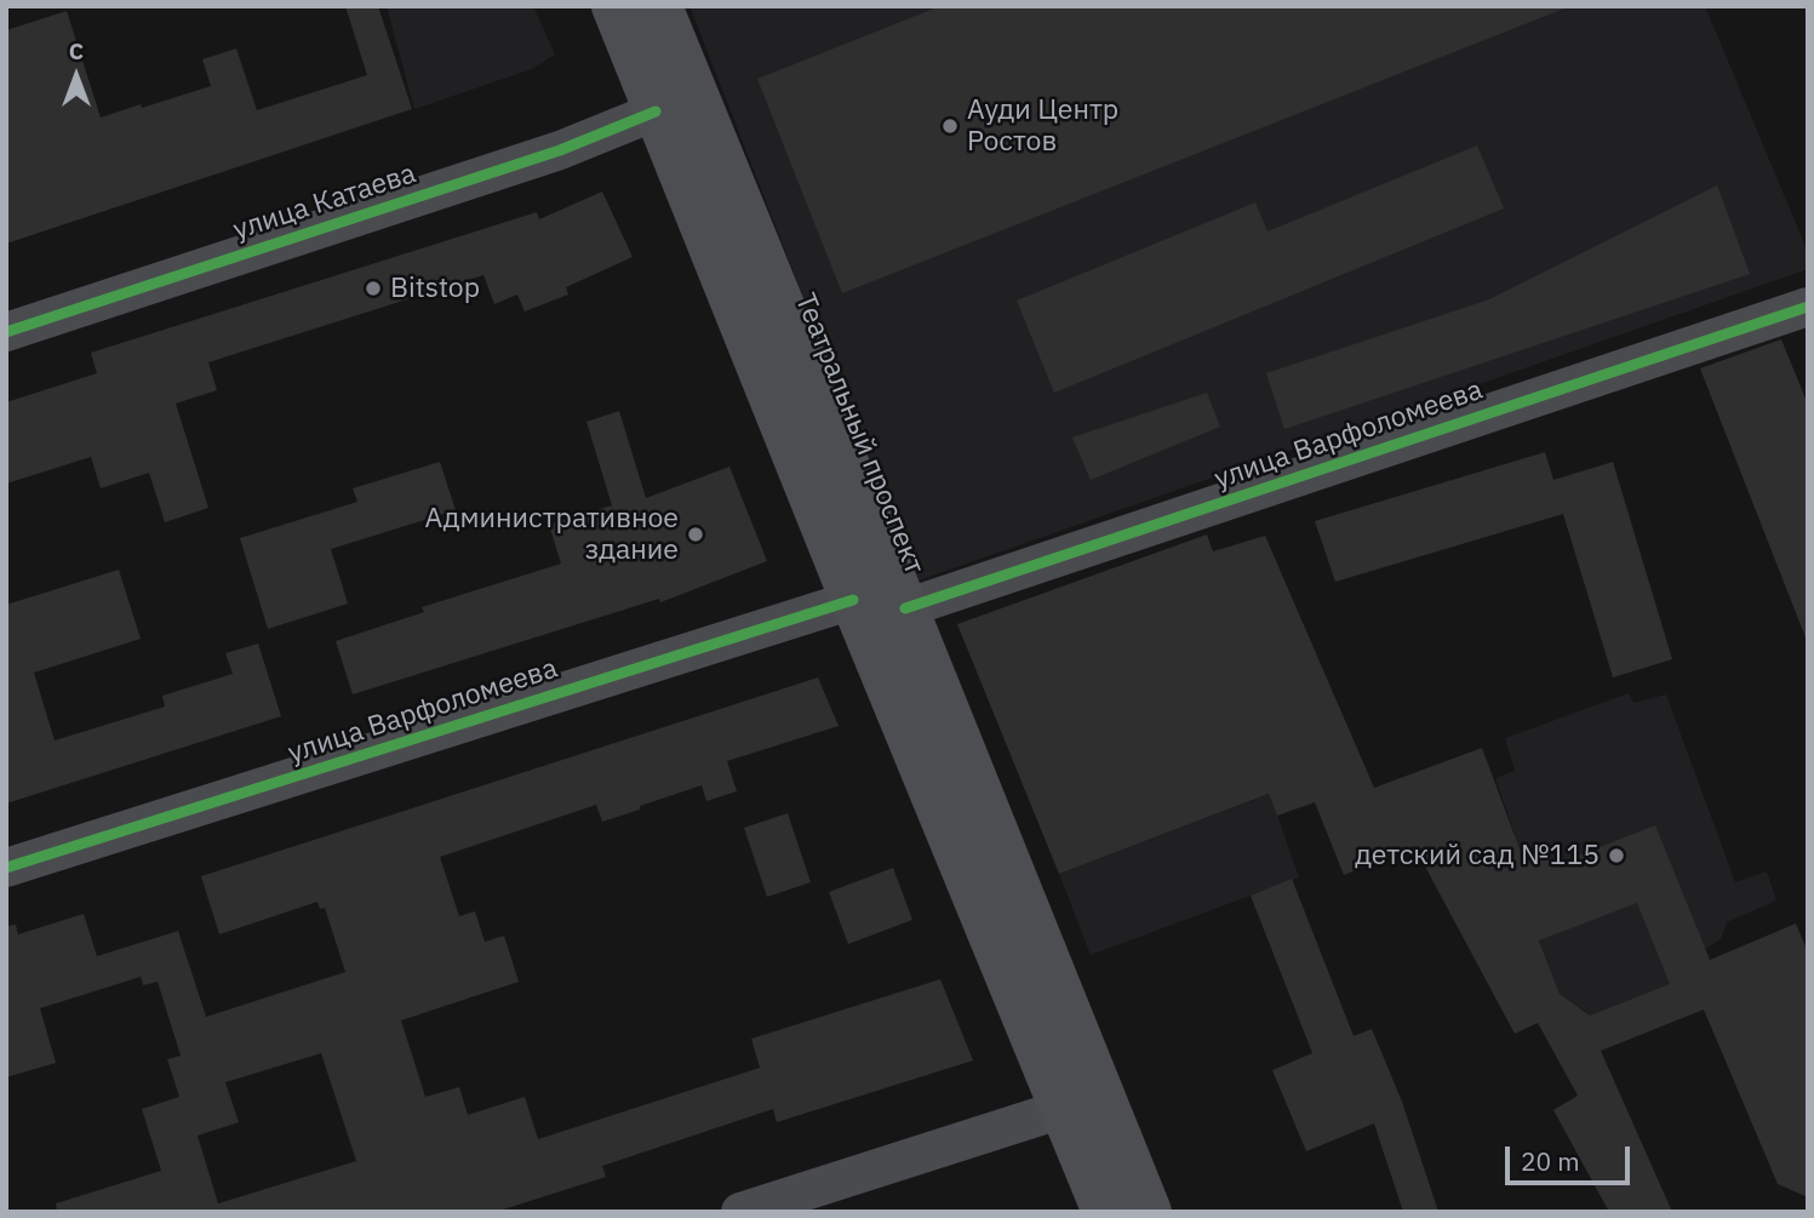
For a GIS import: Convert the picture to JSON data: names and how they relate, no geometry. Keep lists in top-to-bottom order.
{
  "streets": {
    "main road": ["Театральный проспект"],
    "street": ["улица Катаева", "улица Варфоломеева"]
  },
  "crossings": [
    ["Театральный проспект", "улица Варфоломеева"]
  ],
  "places": [
    "Ауди Центр Ростов",
    "Bitstop",
    "Административное здание",
    "детский сад №115"
  ],
  "scale_bar": "20 m",
  "north": "top"
}
